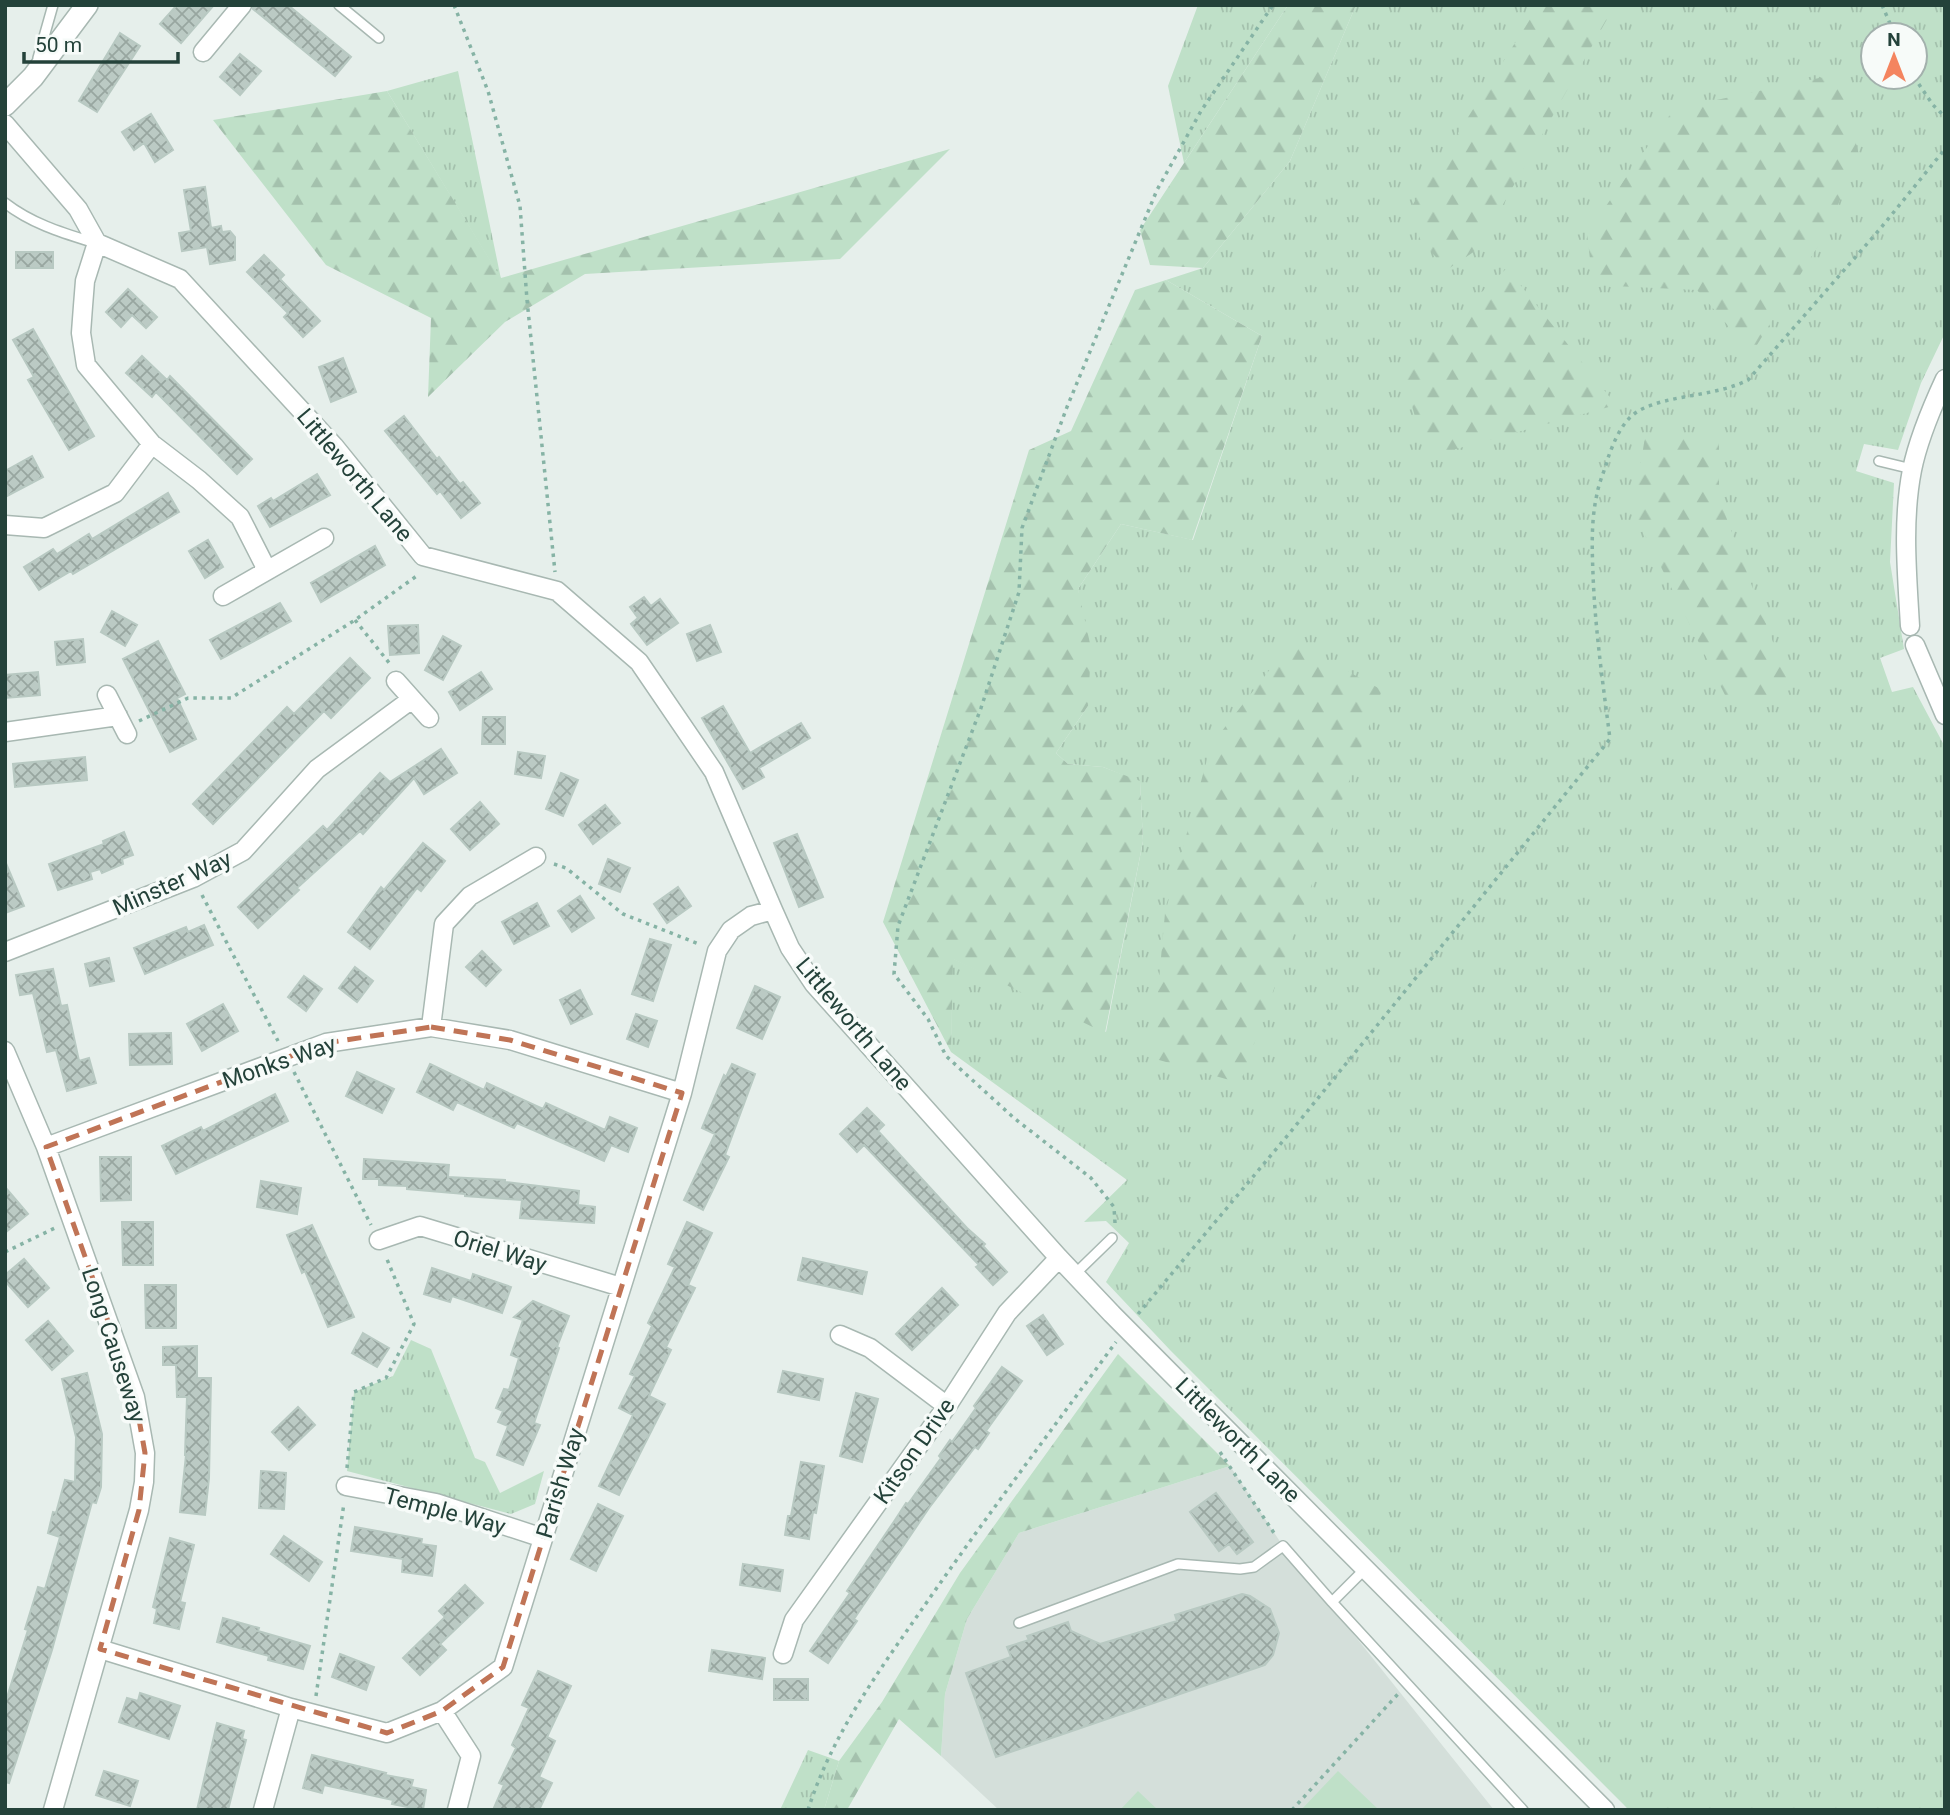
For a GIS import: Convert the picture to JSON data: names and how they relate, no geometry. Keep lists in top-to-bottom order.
{
  "streets": {
    "street": [
      "Littleworth Lane",
      "Minster Way",
      "Monks Way",
      "Oriel Way",
      "Long Causeway",
      "Kitson Drive",
      "Parish Way",
      "Temple Way"
    ]
  },
  "crossings": [
    ["Littleworth Lane", "Kitson Drive"],
    ["Littleworth Lane", "Parish Way"],
    ["Monks Way", "Long Causeway"],
    ["Monks Way", "Parish Way"],
    ["Oriel Way", "Parish Way"],
    ["Long Causeway", "Parish Way"],
    ["Parish Way", "Temple Way"]
  ],
  "scale_bar": "50 m",
  "north": "top"
}
